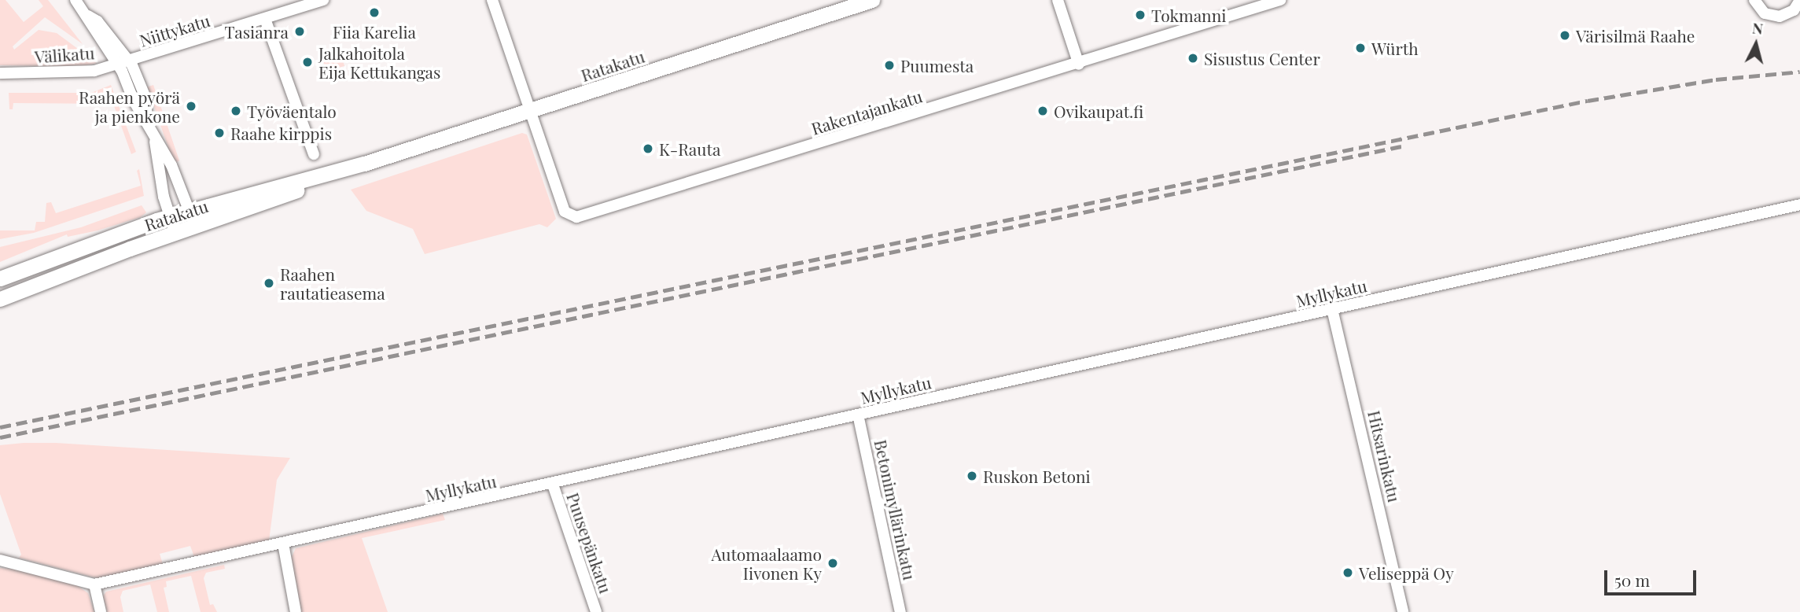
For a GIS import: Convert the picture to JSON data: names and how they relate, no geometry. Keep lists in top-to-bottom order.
{
  "streets": {
    "main road": ["Ratakatu"],
    "street": [
      "Niittykatu",
      "Välikatu",
      "Rakentajankatu",
      "Myllykatu",
      "Hitsarinkatu",
      "Betonimyllärinkatu",
      "Puusepänkatu"
    ]
  },
  "crossings": [
    ["Niittykatu", "Välikatu"],
    ["Ratakatu", "Rakentajankatu"],
    ["Myllykatu", "Hitsarinkatu"],
    ["Myllykatu", "Betonimyllärinkatu"],
    ["Myllykatu", "Puusepänkatu"]
  ],
  "places": [
    "Fiia Karelia",
    "Tokmanni",
    "Tasianra",
    "Värisilmä Raahe",
    "Würth",
    "Sisustus Center",
    "Jalkahoitola Eija Kettukangas",
    "Puumesta",
    "Raahen pyörä ja pienkone",
    "Työväentalo",
    "Ovikaupat.fi",
    "Raahe kirppis",
    "K-Rauta",
    "Raahen rautatieasema",
    "Ruskon Betoni",
    "Automaalaamo Iivonen Ky",
    "Veliseppä Oy"
  ],
  "scale_bar": "50 m",
  "north": "top"
}
